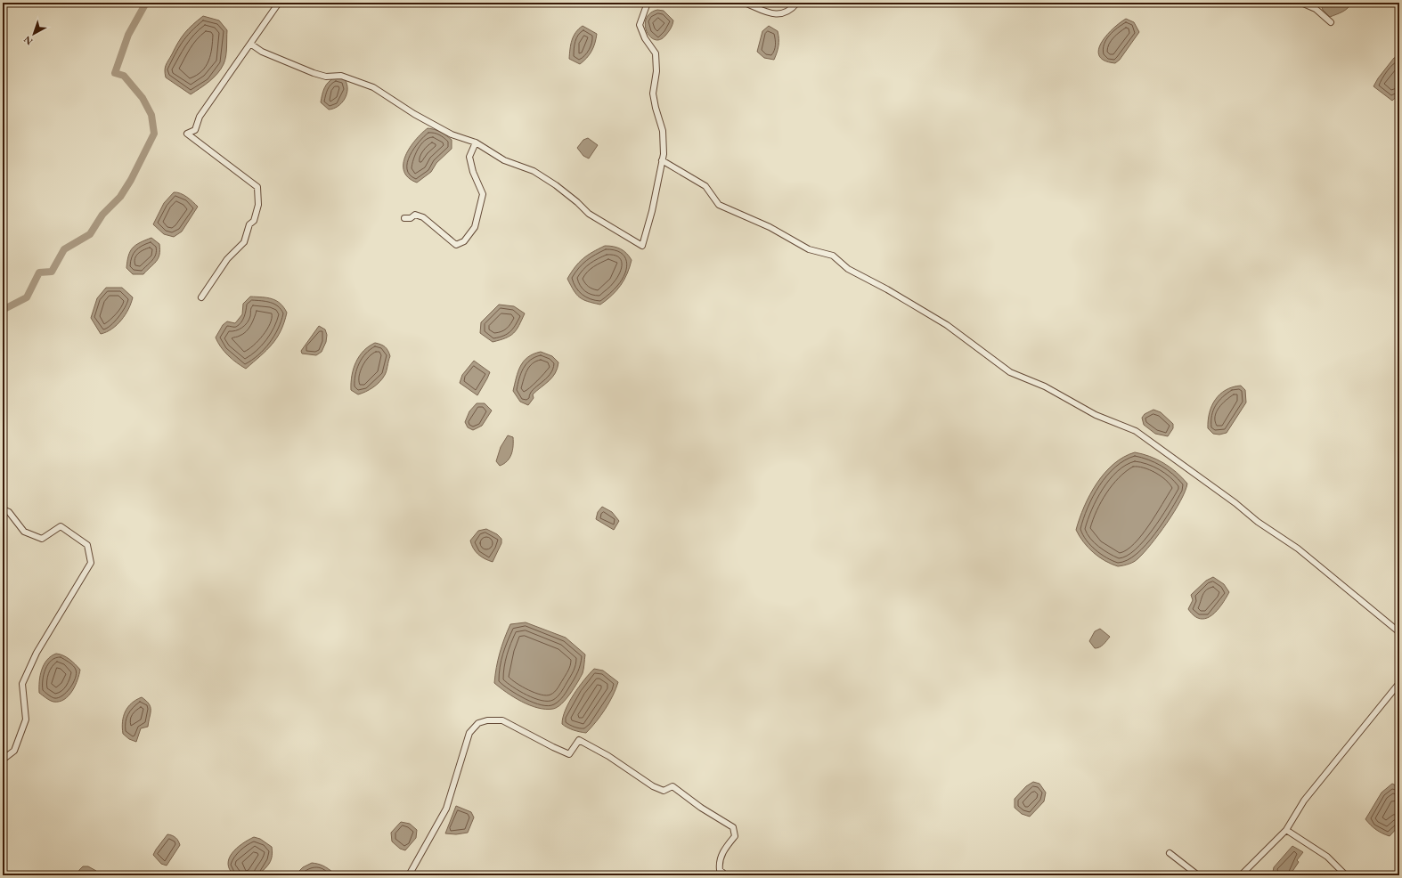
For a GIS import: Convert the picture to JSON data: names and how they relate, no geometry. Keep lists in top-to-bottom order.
{
  "north": "bottom left"
}
